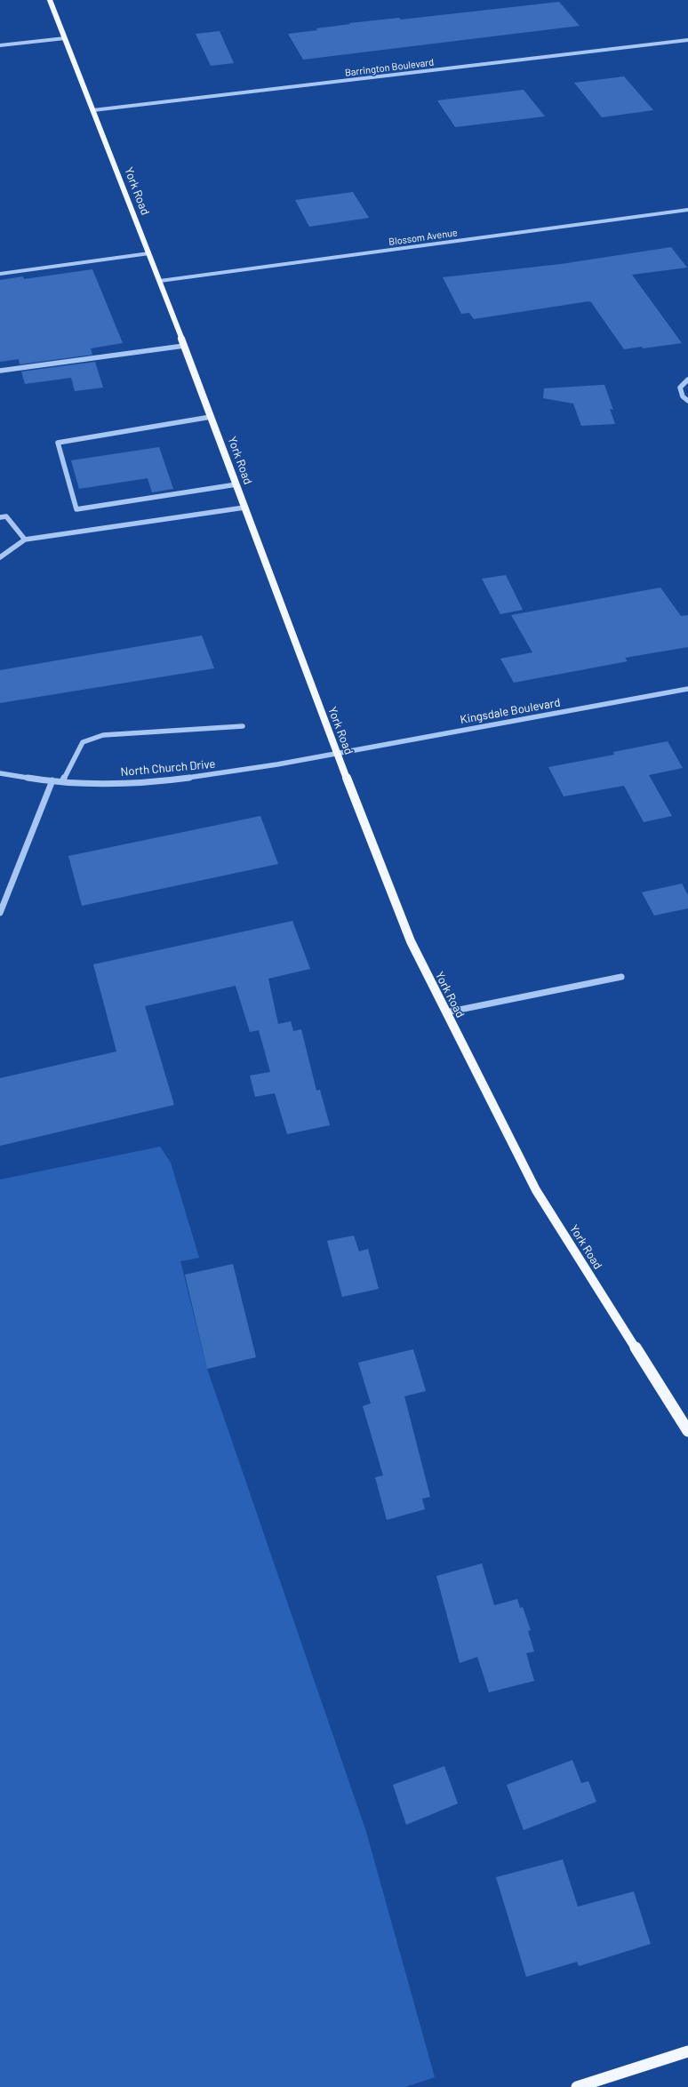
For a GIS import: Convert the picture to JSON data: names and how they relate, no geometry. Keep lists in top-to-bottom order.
{
  "streets": {
    "main road": ["York Road"],
    "street": [
      "Barrington Boulevard",
      "Blossom Avenue",
      "Kingsdale Boulevard",
      "North Church Drive"
    ]
  },
  "crossings": [
    ["Barrington Boulevard", "York Road"],
    ["York Road", "Blossom Avenue"],
    ["York Road", "Kingsdale Boulevard"],
    ["York Road", "North Church Drive"],
    ["Kingsdale Boulevard", "North Church Drive"]
  ]
}
